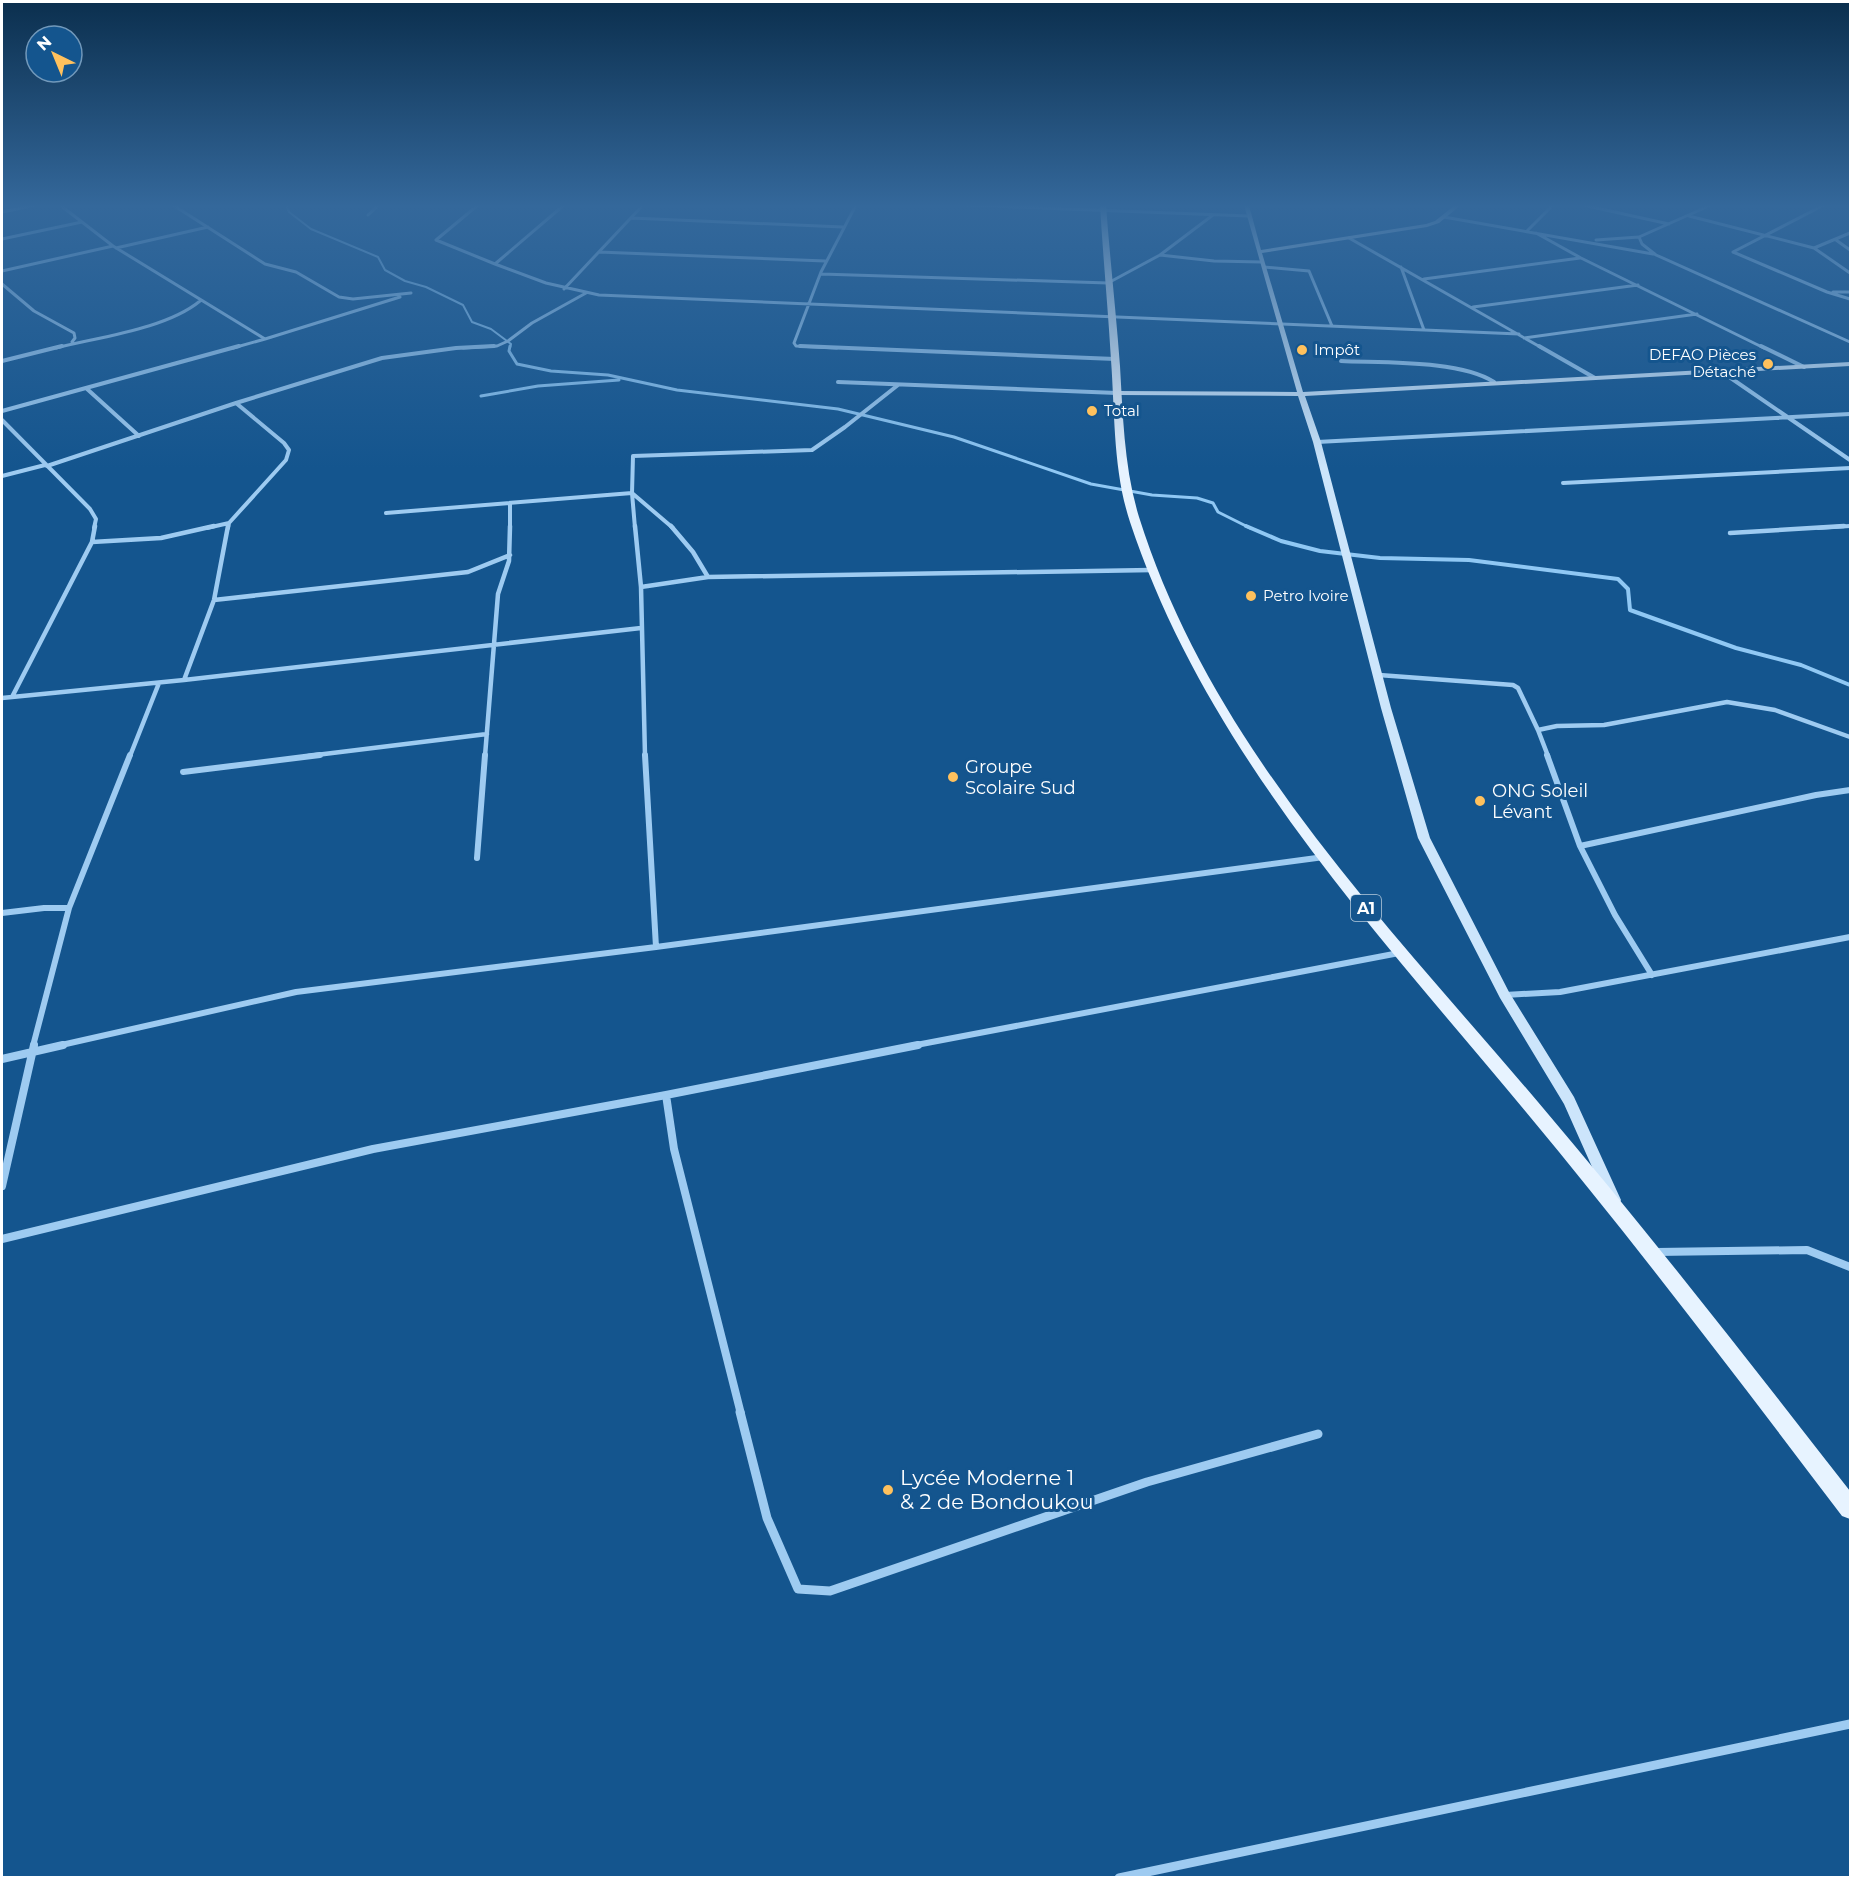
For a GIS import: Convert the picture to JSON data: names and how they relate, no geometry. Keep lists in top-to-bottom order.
{
  "streets": {
    "main road": ["A1"]
  },
  "places": [
    "Impôt",
    "DEFAO Pièces Détaché",
    "Total",
    "Petro Ivoire",
    "Groupe Scolaire Sud",
    "ONG Soleil Lévant",
    "Lycée Moderne 1 & 2 de Bondoukou"
  ],
  "north": "top left"
}
